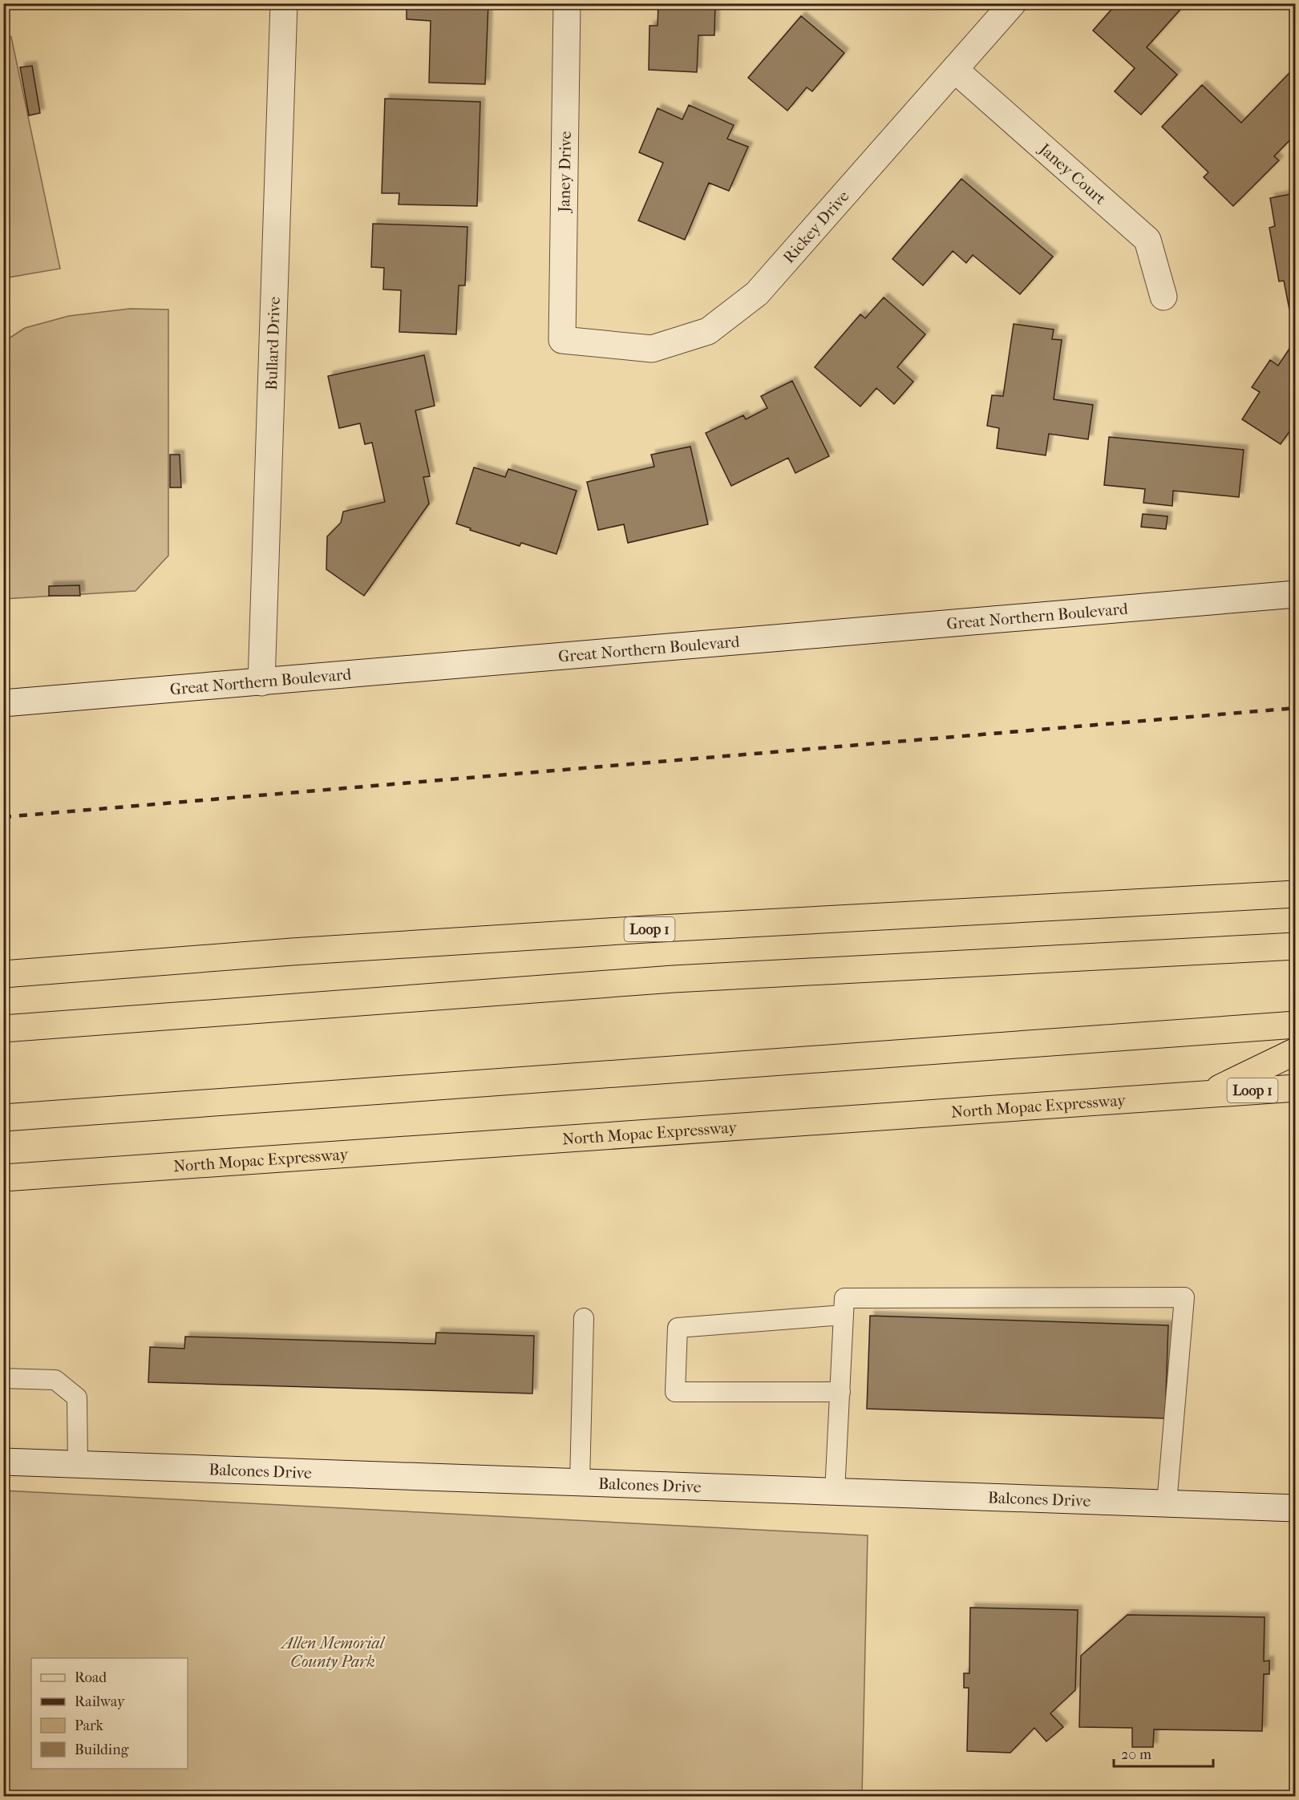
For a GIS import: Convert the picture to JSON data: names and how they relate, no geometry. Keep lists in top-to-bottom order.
{
  "streets": {
    "highway": ["Loop 1", "North Mopac Expressway"],
    "street": [
      "Janey Drive",
      "Janey Court",
      "Rickey Drive",
      "Bullard Drive",
      "Great Northern Boulevard",
      "Balcones Drive"
    ]
  },
  "crossings": [
    ["Janey Drive", "Rickey Drive"],
    ["Janey Court", "Rickey Drive"],
    ["Bullard Drive", "Great Northern Boulevard"]
  ],
  "parks": ["Allen Memorial County Park"],
  "legend": [
    "Road",
    "Railway",
    "Park",
    "Building"
  ],
  "scale_bar": "20 m"
}
